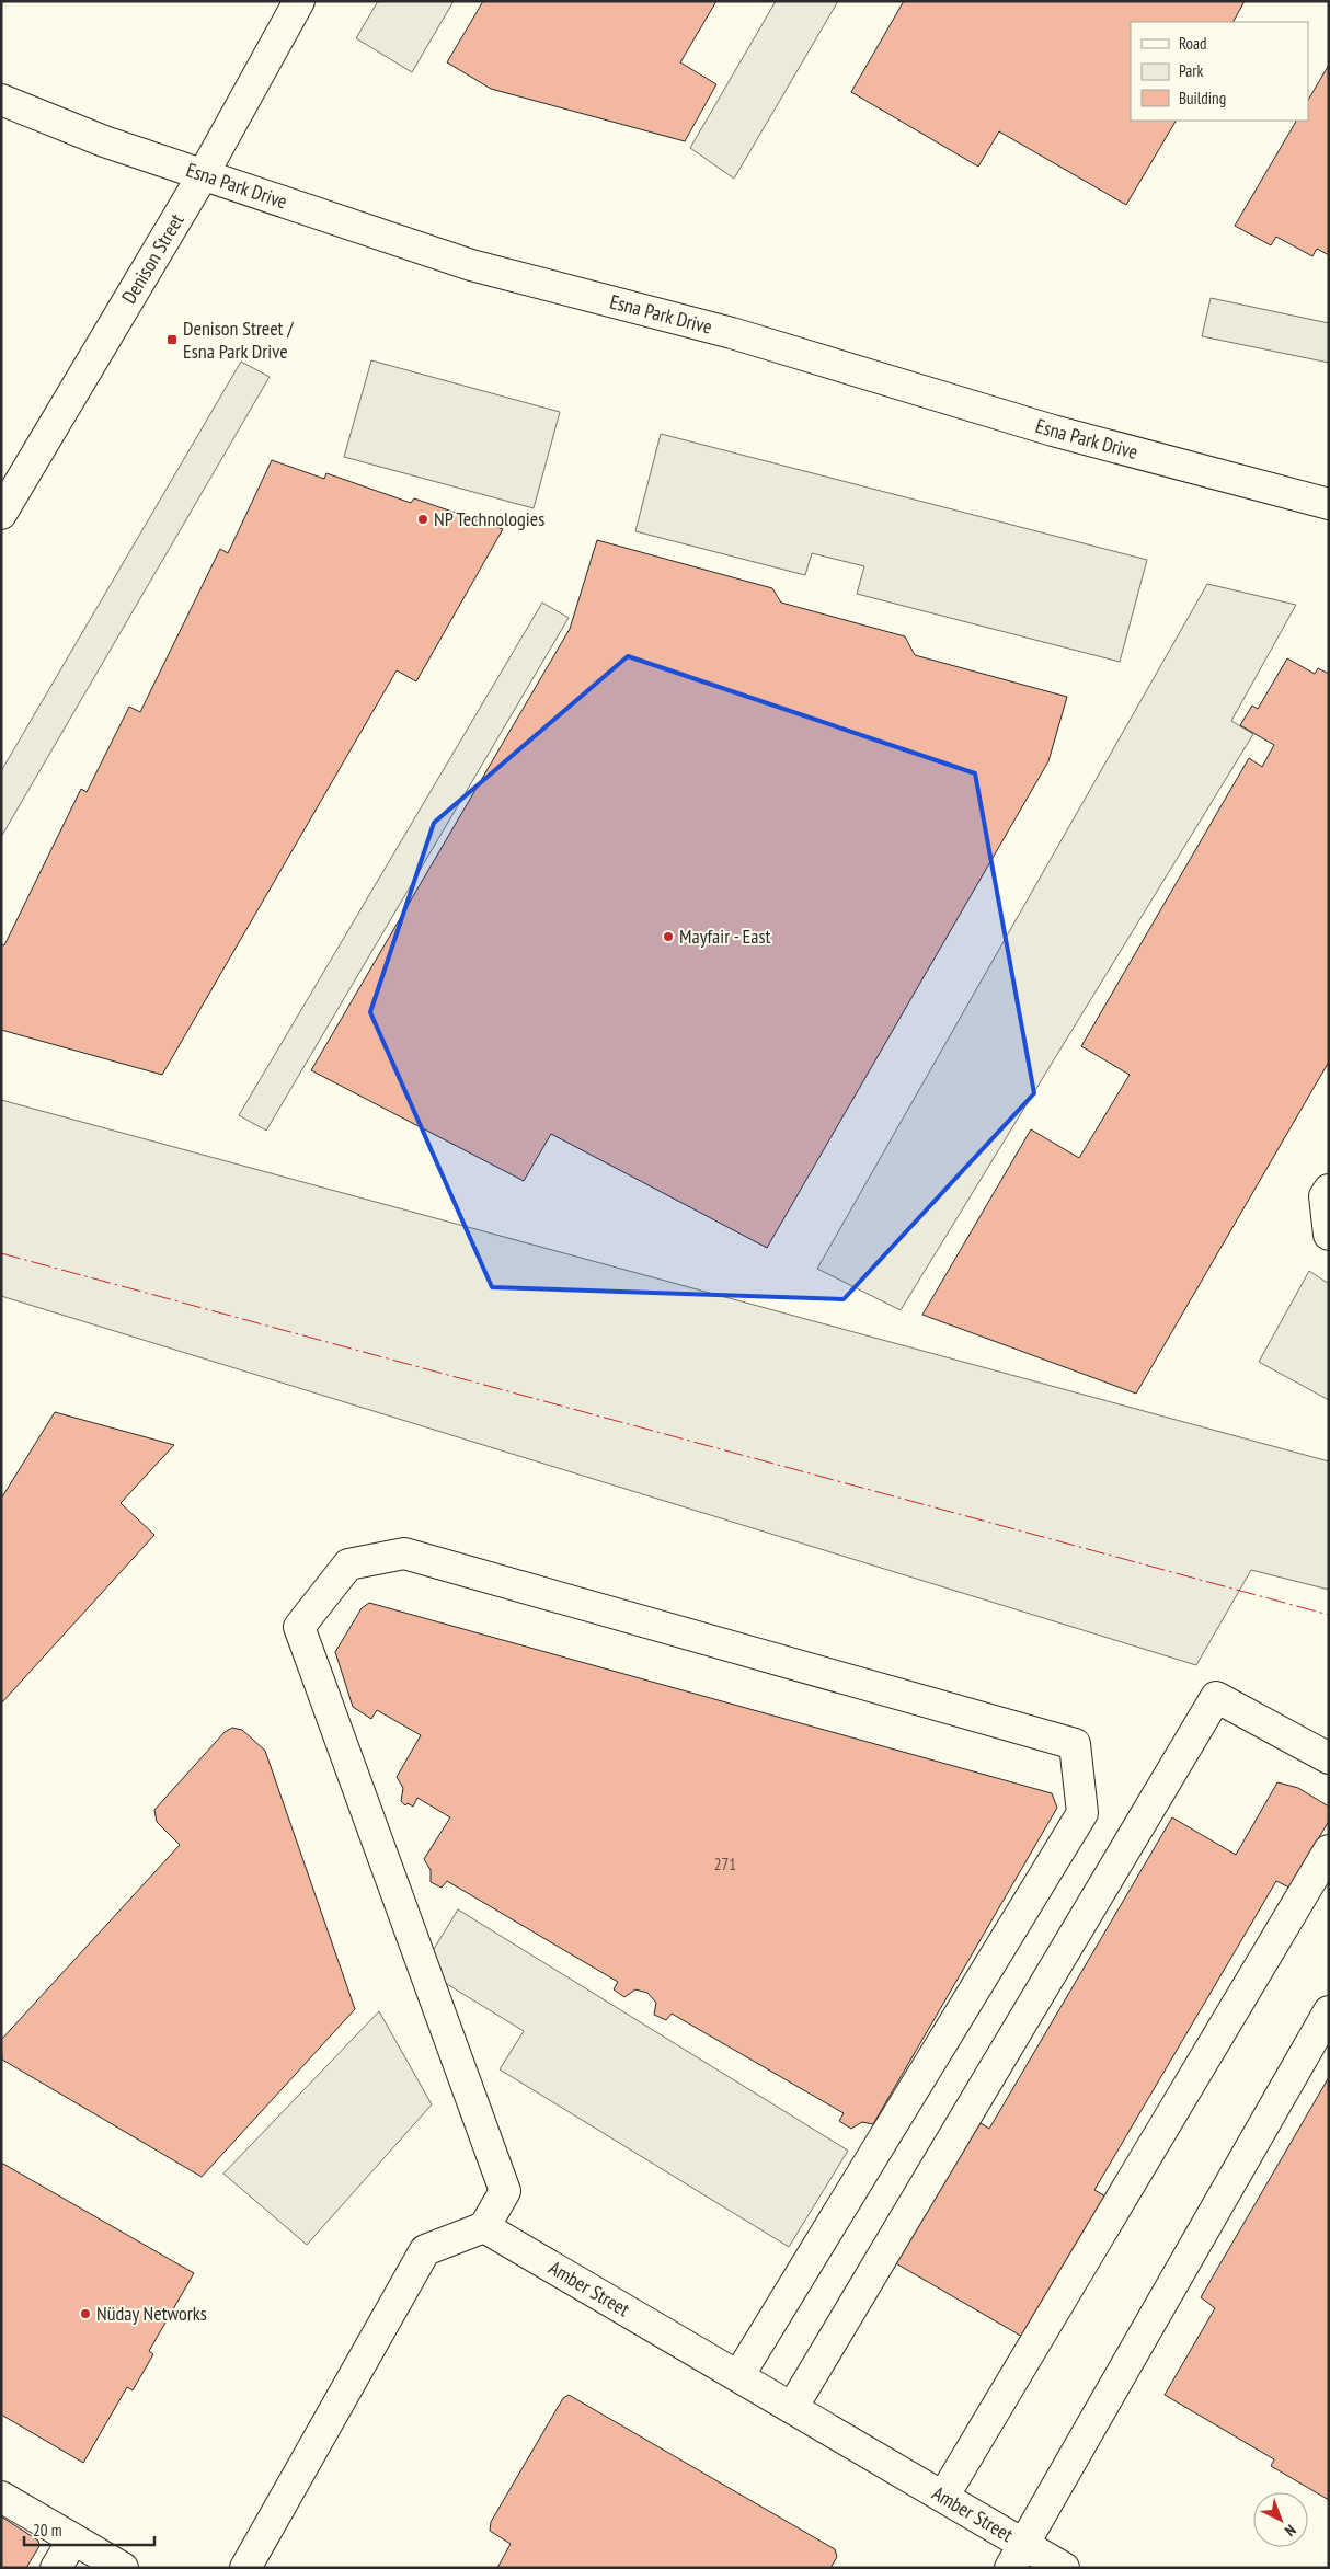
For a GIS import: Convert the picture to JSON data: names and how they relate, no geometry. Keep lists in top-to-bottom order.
{
  "streets": {
    "street": ["Esna Park Drive", "Denison Street", "Amber Street"]
  },
  "crossings": [
    ["Esna Park Drive", "Denison Street"]
  ],
  "places": {
    "transit": ["Denison Street / Esna Park Drive"],
    "other": ["NP Technologies", "Mayfair - East", "Nüday Networks"]
  },
  "house_numbers": ["271"],
  "legend": ["Road", "Park", "Building"],
  "scale_bar": "20 m",
  "north": "bottom right"
}
